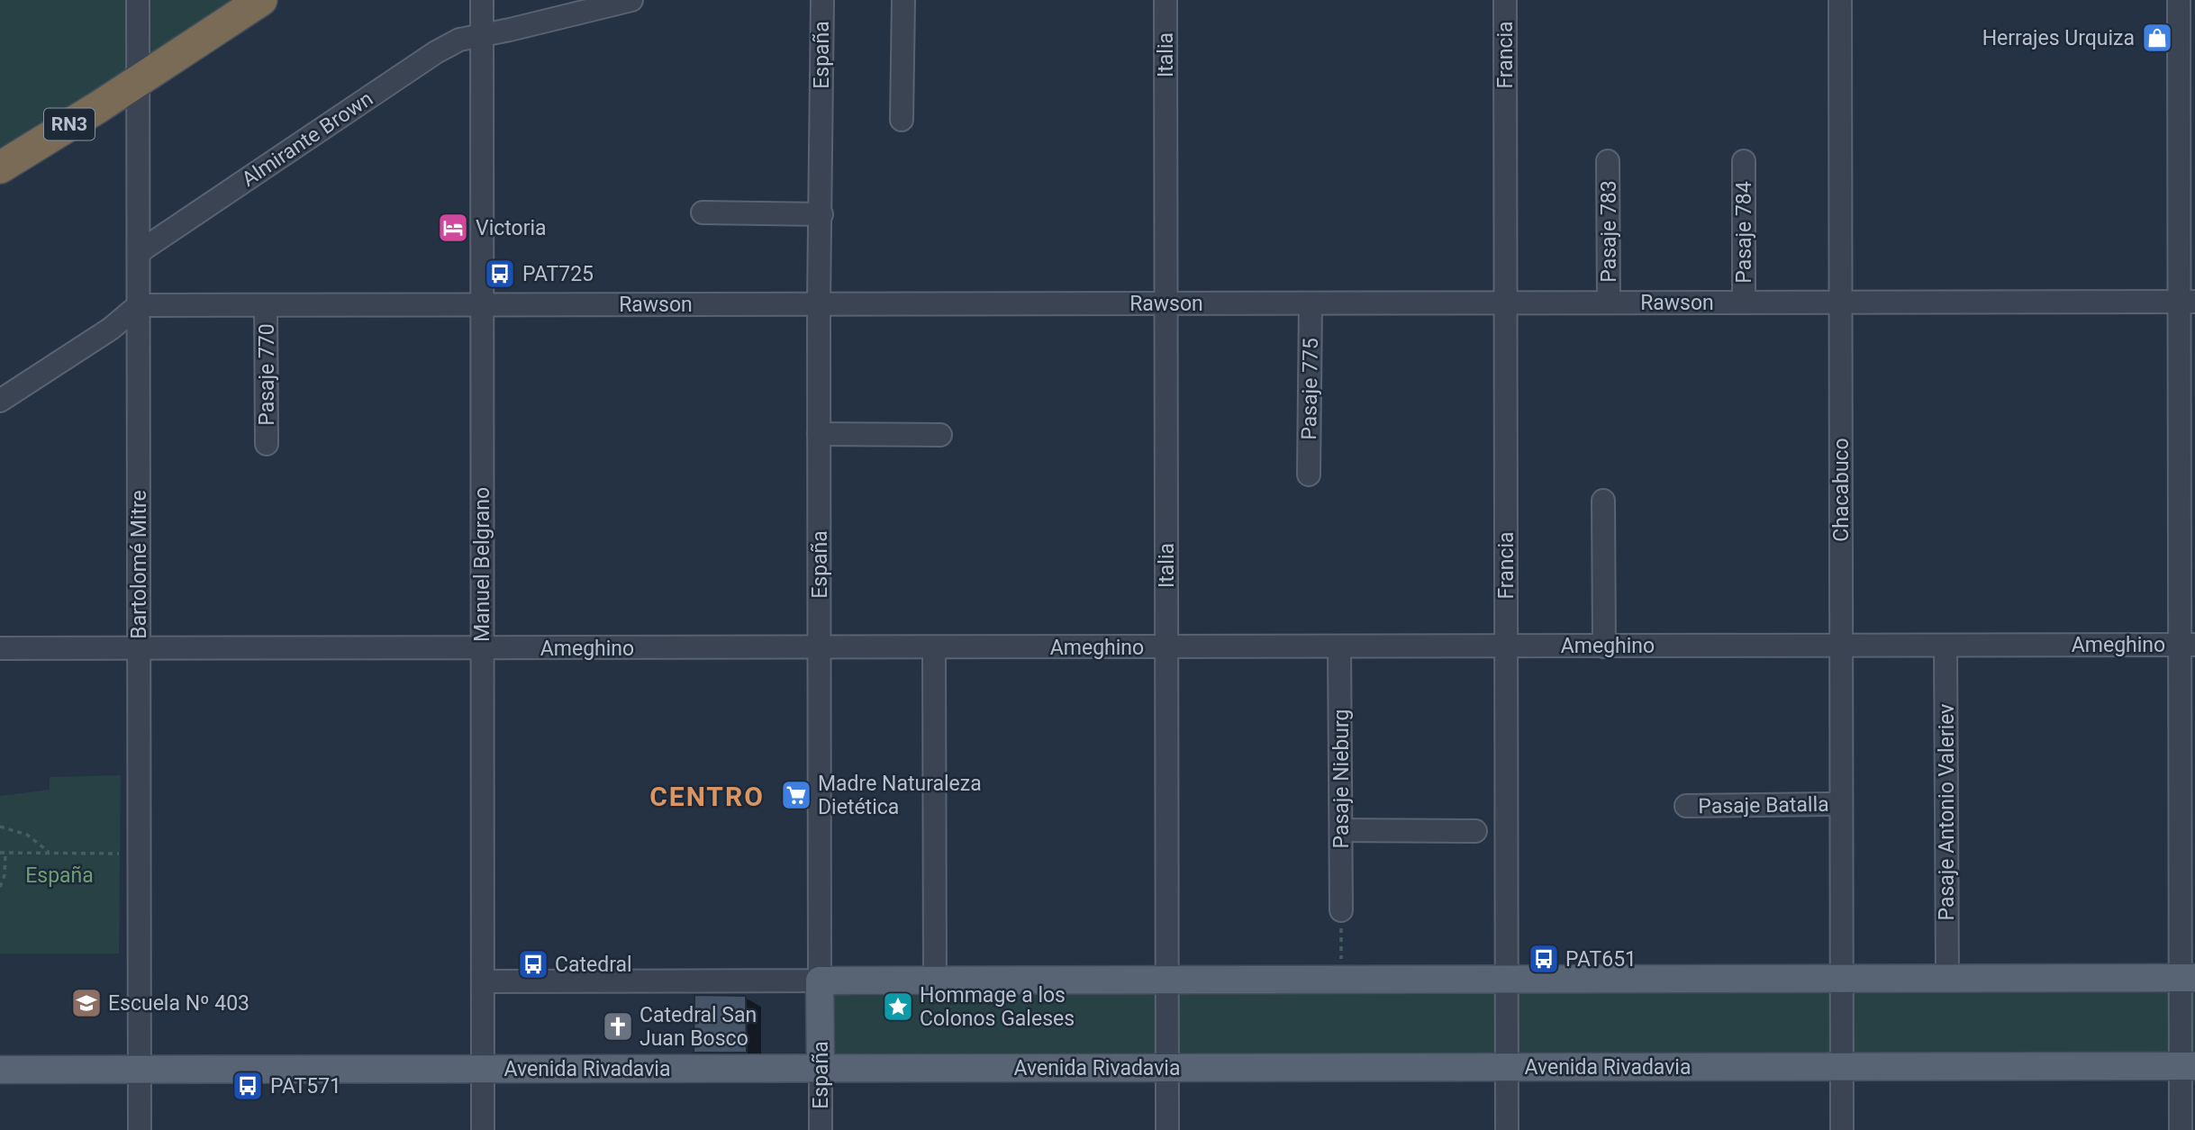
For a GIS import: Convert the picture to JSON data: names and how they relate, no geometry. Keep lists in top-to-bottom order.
{
  "streets": {
    "highway": ["RN3"],
    "main road": ["España", "Avenida Rivadavia"],
    "street": [
      "Italia",
      "Francia",
      "Almirante Brown",
      "Pasaje 783",
      "Pasaje 784",
      "Rawson",
      "Pasaje 770",
      "Pasaje 775",
      "Chacabuco",
      "Bartolomé Mitre",
      "Manuel Belgrano",
      "Ameghino",
      "Pasaje Nieburg",
      "Pasaje Batalla",
      "Pasaje Antonio Valeriev"
    ]
  },
  "crossings": [
    ["España", "Rawson"],
    ["España", "Ameghino"],
    ["España", "Avenida Rivadavia"],
    ["Italia", "Rawson"],
    ["Italia", "Ameghino"],
    ["Italia", "Avenida Rivadavia"],
    ["Francia", "Rawson"],
    ["Francia", "Ameghino"],
    ["Francia", "Avenida Rivadavia"],
    ["RN3", "Bartolomé Mitre"],
    ["Almirante Brown", "Bartolomé Mitre"],
    ["Almirante Brown", "Manuel Belgrano"],
    ["Pasaje 783", "Rawson"],
    ["Pasaje 784", "Rawson"],
    ["Rawson", "Pasaje 770"],
    ["Rawson", "Pasaje 775"],
    ["Rawson", "Chacabuco"],
    ["Rawson", "Bartolomé Mitre"],
    ["Rawson", "Manuel Belgrano"],
    ["Chacabuco", "Ameghino"],
    ["Chacabuco", "Pasaje Batalla"],
    ["Chacabuco", "Avenida Rivadavia"],
    ["Bartolomé Mitre", "Ameghino"],
    ["Bartolomé Mitre", "Avenida Rivadavia"],
    ["Manuel Belgrano", "Ameghino"],
    ["Manuel Belgrano", "Avenida Rivadavia"],
    ["Ameghino", "Pasaje Nieburg"],
    ["Ameghino", "Pasaje Antonio Valeriev"]
  ],
  "districts": ["CENTRO"],
  "parks": ["España"],
  "places": {
    "shop": ["Herrajes Urquiza"],
    "hotel": ["Victoria"],
    "bus stop": [
      "PAT725",
      "PAT651",
      "Catedral",
      "PAT571"
    ],
    "supermarket": ["Madre Naturaleza Dietética"],
    "school or university": ["Escuela Nº 403"],
    "place": ["Hommage a los Colonos Galeses"],
    "church": ["Catedral San Juan Bosco"]
  }
}
